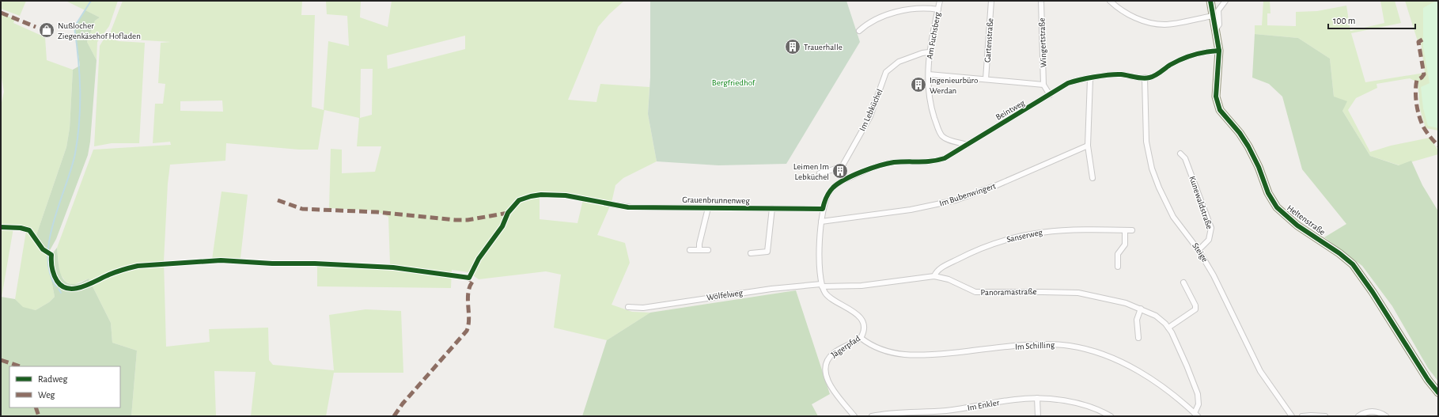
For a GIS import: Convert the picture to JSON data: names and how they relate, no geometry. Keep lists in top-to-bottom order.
{
  "streets": {
    "street": [
      "Am Fuchsberg",
      "Gartenstraße",
      "Wingertstraße",
      "Im Lebküchel",
      "Beintweg",
      "Im Bubenwingert",
      "Grauenbrunnenweg",
      "Kunewaldstraße",
      "Heltenstraße",
      "Sanserweg",
      "Steige",
      "Panoramastraße",
      "Wölfelweg",
      "Im Schilling",
      "Jägerpfad",
      "Im Enkler"
    ]
  },
  "crossings": [
    ["Am Fuchsberg", "Im Lebküchel"],
    ["Am Fuchsberg", "Beintweg"],
    ["Beintweg", "Im Bubenwingert"],
    ["Beintweg", "Grauenbrunnenweg"],
    ["Beintweg", "Heltenstraße"],
    ["Beintweg", "Steige"],
    ["Beintweg", "Panoramastraße"],
    ["Beintweg", "Wölfelweg"],
    ["Beintweg", "Jägerpfad"],
    ["Kunewaldstraße", "Steige"],
    ["Sanserweg", "Panoramastraße"],
    ["Panoramastraße", "Wölfelweg"],
    ["Panoramastraße", "Im Schilling"],
    ["Panoramastraße", "Jägerpfad"],
    ["Wölfelweg", "Jägerpfad"],
    ["Im Schilling", "Jägerpfad"]
  ],
  "parks": ["Bergfriedhof"],
  "places": {
    "shop": ["Nußlocher Ziegenkäsehof Hofladen"],
    "building": ["Trauerhalle", "Ingenieurbüro Werdan", "Leimen Im Lebküchel"]
  },
  "legend": ["Radweg", "Weg"],
  "scale_bar": "100 m"
}
